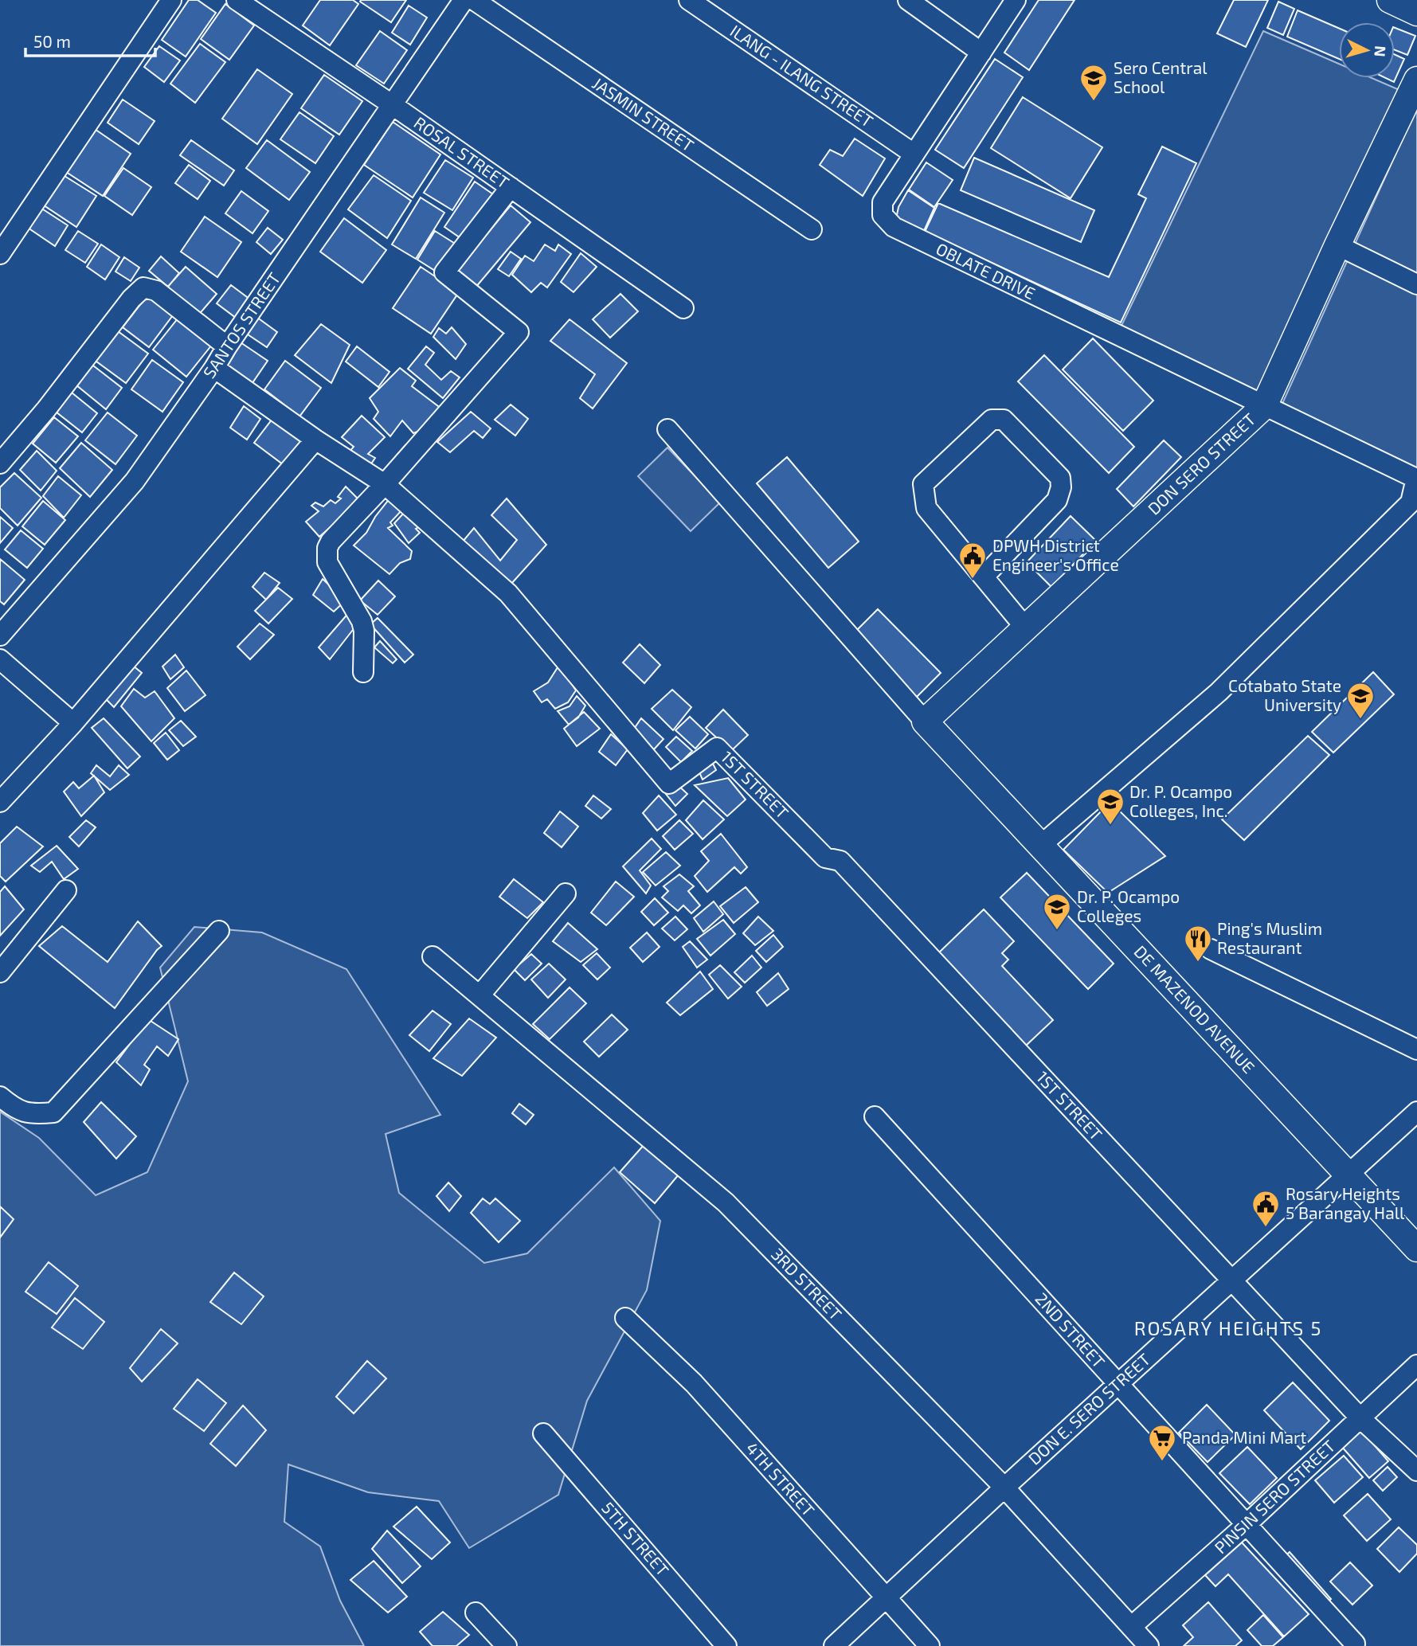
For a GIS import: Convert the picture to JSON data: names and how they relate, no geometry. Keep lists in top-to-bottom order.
{
  "streets": {
    "main road": ["DON SERO STREET", "DE MAZENOD AVENUE"],
    "street": [
      "ILANG - ILANG STREET",
      "JASMIN STREET",
      "ROSAL STREET",
      "OBLATE DRIVE",
      "SANTOS STREET",
      "1ST STREET",
      "3RD STREET",
      "2ND STREET",
      "DON E. SERO STREET",
      "4TH STREET",
      "PINSIN SERO STREET",
      "5TH STREET"
    ]
  },
  "crossings": [
    ["ILANG - ILANG STREET", "OBLATE DRIVE"],
    ["ROSAL STREET", "SANTOS STREET"],
    ["OBLATE DRIVE", "DON SERO STREET"],
    ["OBLATE DRIVE", "DE MAZENOD AVENUE"],
    ["DON SERO STREET", "DE MAZENOD AVENUE"],
    ["1ST STREET", "DON E. SERO STREET"],
    ["1ST STREET", "PINSIN SERO STREET"],
    ["DE MAZENOD AVENUE", "DON E. SERO STREET"],
    ["3RD STREET", "DON E. SERO STREET"],
    ["3RD STREET", "PINSIN SERO STREET"],
    ["2ND STREET", "DON E. SERO STREET"],
    ["2ND STREET", "PINSIN SERO STREET"],
    ["DON E. SERO STREET", "4TH STREET"]
  ],
  "districts": ["ROSARY HEIGHTS 5"],
  "places": {
    "school or university": [
      "Sero Central School",
      "Cotabato State University",
      "Dr. P. Ocampo Colleges, Inc.",
      "Dr. P. Ocampo Colleges"
    ],
    "public building": ["DPWH District Engineer's Office", "Rosary Heights 5 Barangay Hall"],
    "restaurant": ["Ping's Muslim Restaurant"],
    "supermarket": ["Panda Mini Mart"]
  },
  "scale_bar": "50 m",
  "north": "right"
}
